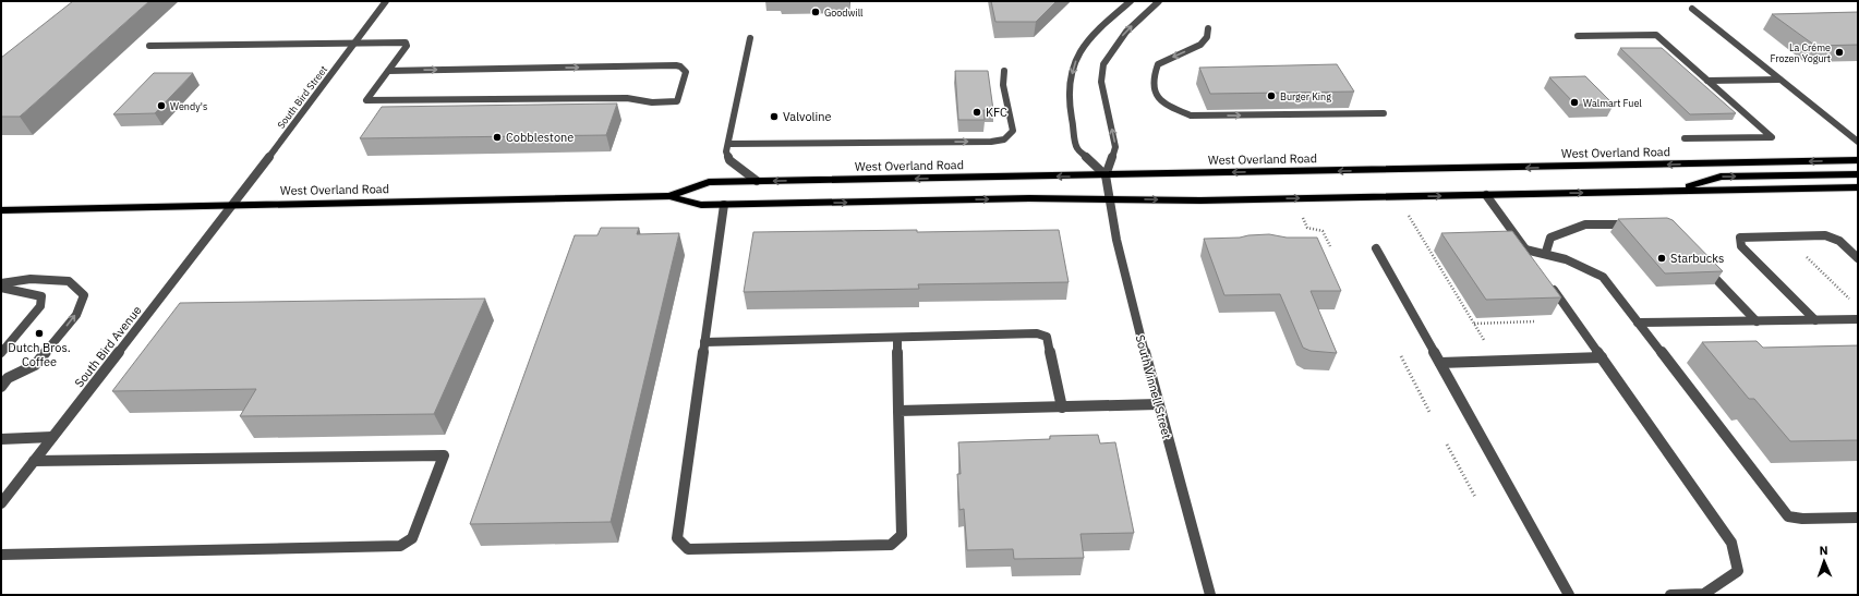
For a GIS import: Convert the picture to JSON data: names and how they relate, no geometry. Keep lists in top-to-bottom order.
{
  "streets": {
    "main road": ["West Overland Road"],
    "street": ["South Bird Street", "South Bird Avenue", "South Vinnell Street"]
  },
  "crossings": [
    ["South Bird Street", "West Overland Road"],
    ["South Bird Street", "South Bird Avenue"],
    ["West Overland Road", "South Bird Avenue"],
    ["West Overland Road", "South Vinnell Street"]
  ],
  "places": [
    "Goodwill",
    "La Créme Frozen Yogurt",
    "Burger King",
    "Walmart Fuel",
    "Wendy's",
    "KFC",
    "Valvoline",
    "Cobblestone",
    "Starbucks",
    "Dutch Bros. Coffee"
  ],
  "north": "top"
}
